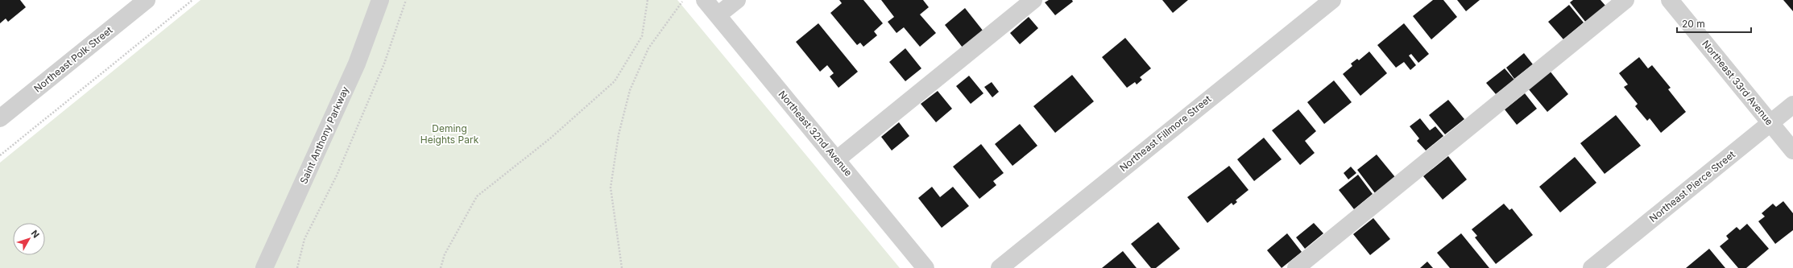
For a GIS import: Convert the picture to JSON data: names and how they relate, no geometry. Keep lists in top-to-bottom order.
{
  "streets": {
    "street": [
      "Northeast Polk Street",
      "Northeast 33rd Avenue",
      "Northeast 32nd Avenue",
      "Northeast Fillmore Street",
      "Saint Anthony Parkway",
      "Northeast Pierce Street"
    ]
  },
  "crossings": [
    ["Northeast 33rd Avenue", "Northeast Pierce Street"]
  ],
  "parks": ["Deming Heights Park"],
  "scale_bar": "20 m",
  "north": "top right"
}
